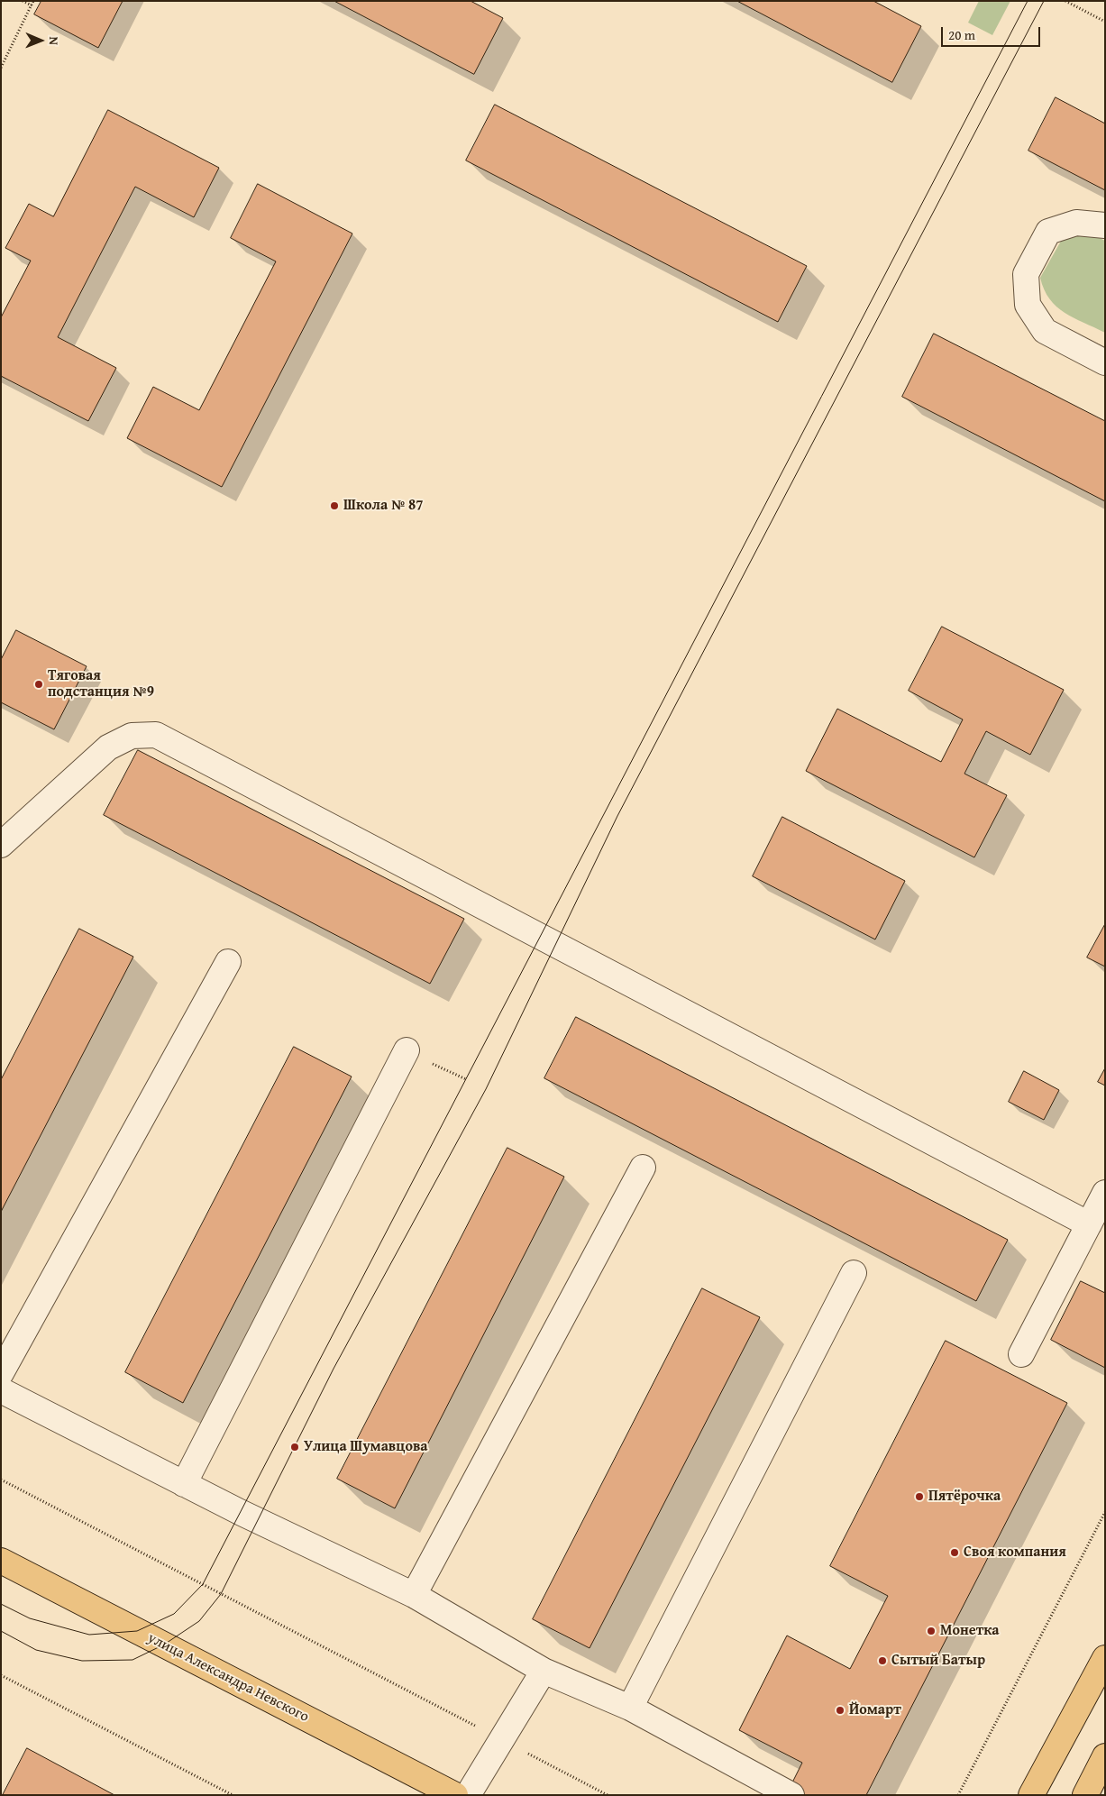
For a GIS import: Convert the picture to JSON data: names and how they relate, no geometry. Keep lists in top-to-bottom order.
{
  "streets": {
    "main road": ["улица Александра Невского"]
  },
  "places": [
    "Школа № 87",
    "Тяговая подстанция №9",
    "Улица Шумавцова",
    "Пятёрочка",
    "Своя компания",
    "Монетка",
    "Сытый Батыр",
    "Йомарт"
  ],
  "scale_bar": "20 m",
  "north": "right"
}
